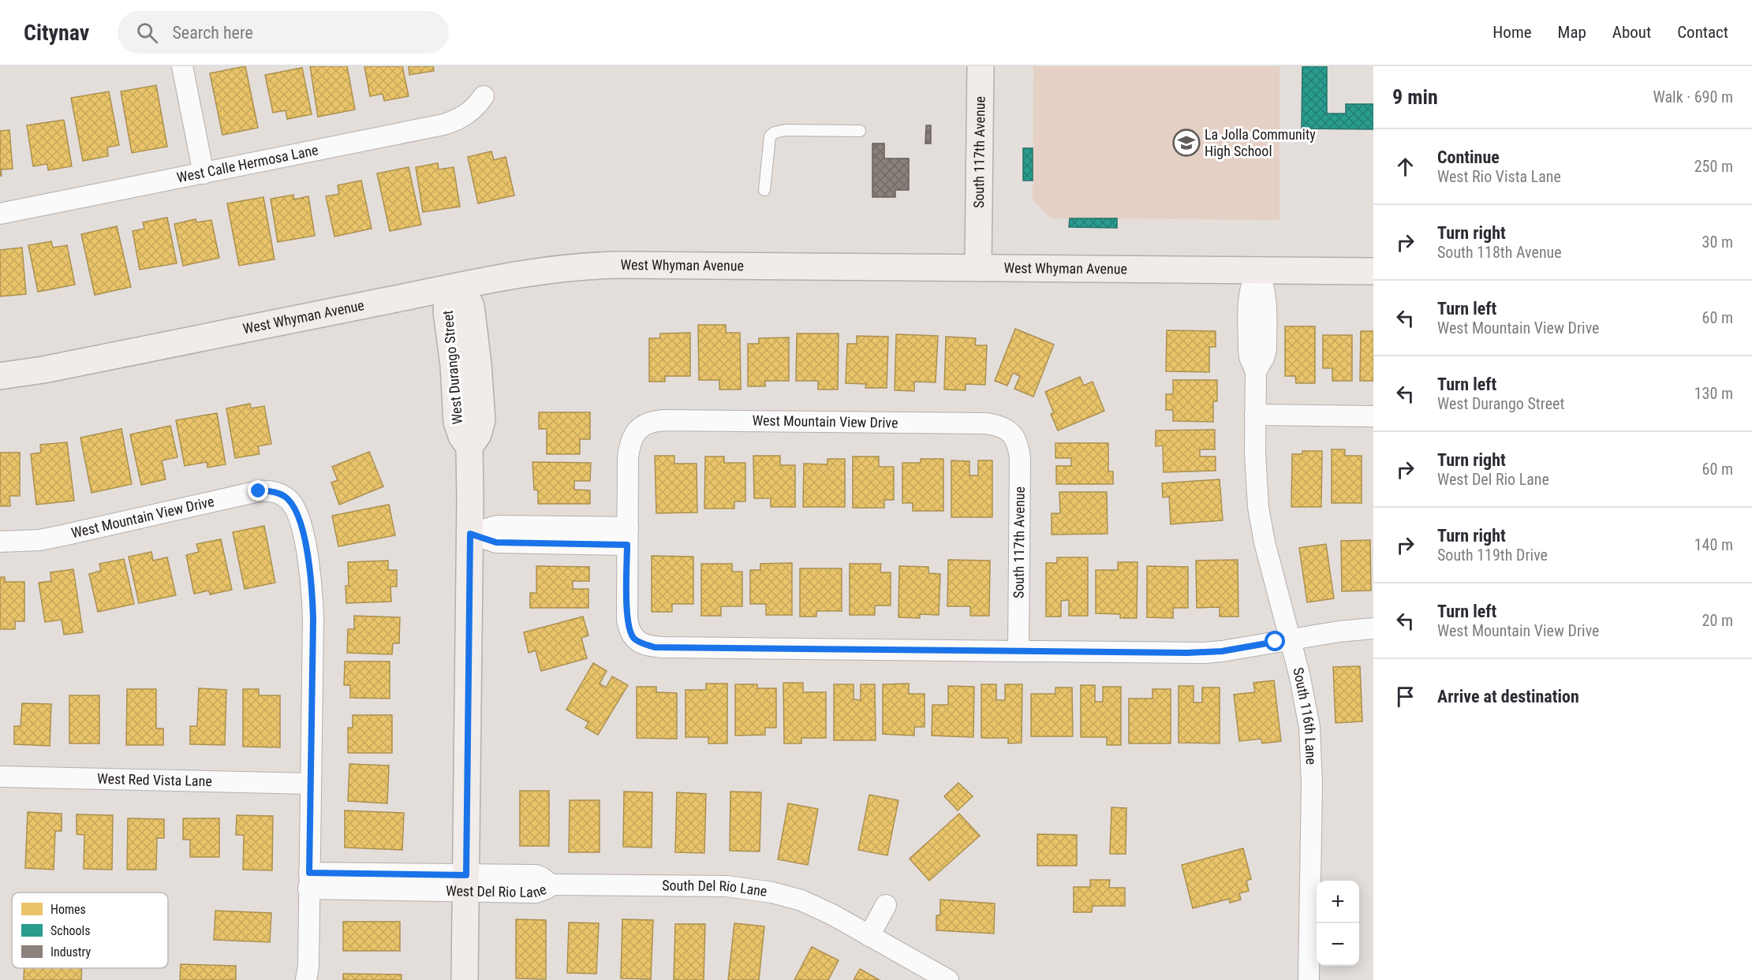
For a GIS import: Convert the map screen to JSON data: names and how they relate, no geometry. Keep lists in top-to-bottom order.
{
  "streets": {
    "street": [
      "South 117th Avenue",
      "West Calle Hermosa Lane",
      "West Whyman Avenue",
      "West Durango Street",
      "West Mountain View Drive",
      "South 116th Lane",
      "West Red Vista Lane",
      "West Del Rio Lane",
      "South Del Rio Lane"
    ]
  },
  "crossings": [
    ["South 117th Avenue", "West Whyman Avenue"],
    ["South 117th Avenue", "West Mountain View Drive"],
    ["West Whyman Avenue", "West Durango Street"],
    ["West Whyman Avenue", "South 116th Lane"],
    ["West Durango Street", "West Del Rio Lane"],
    ["West Mountain View Drive", "West Red Vista Lane"],
    ["West Del Rio Lane", "South Del Rio Lane"]
  ],
  "places": {
    "school or university": ["La Jolla Community High School"]
  },
  "legend": ["Homes", "Schools", "Industry"],
  "page": {
    "header": "Citynav",
    "search": "Search here",
    "nav": [
      "Home",
      "Map",
      "About",
      "Contact"
    ],
    "heading": ["9 min", "Walk · 690 m"],
    "list": [
      ["Continue", "West Rio Vista Lane", "250 m"],
      ["Turn right", "South 118th Avenue", "30 m"],
      ["Turn left", "West Mountain View Drive", "60 m"],
      ["Turn left", "West Durango Street", "130 m"],
      ["Turn right", "West Del Rio Lane", "60 m"],
      ["Turn right", "South 119th Drive", "140 m"],
      ["Turn left", "West Mountain View Drive", "20 m"],
      "Arrive at destination"
    ],
    "map_buttons": ["+", "−"]
  }
}
